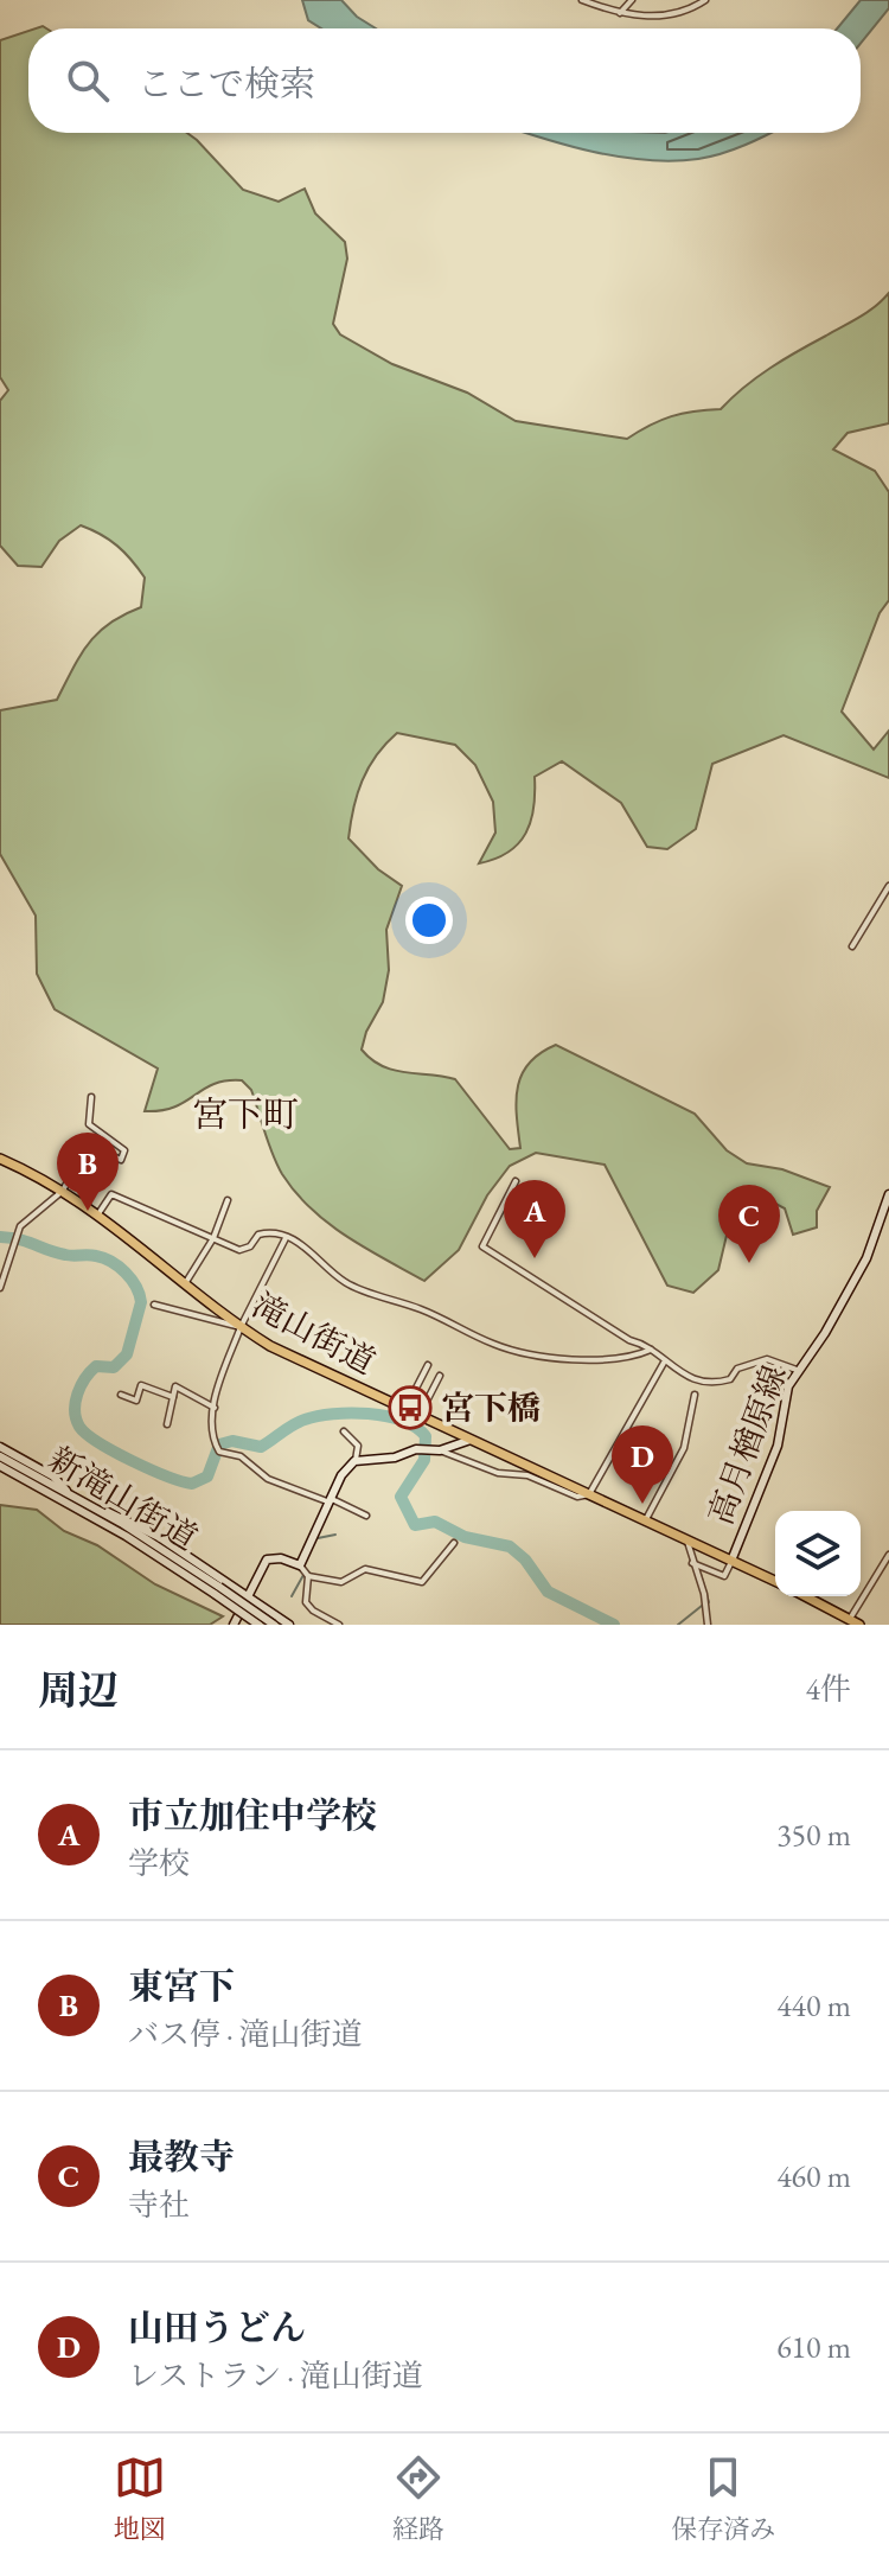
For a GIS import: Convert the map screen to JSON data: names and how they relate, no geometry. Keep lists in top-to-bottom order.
{
  "streets": {
    "highway": ["滝山街道"],
    "main road": ["高月楢原線", "新滝山街道"]
  },
  "crossings": [
    ["滝山街道", "高月楢原線"]
  ],
  "districts": ["宮下町"],
  "places": {
    "bus stop": ["宮下橋"]
  },
  "page": {
    "search": "ここで検索",
    "pins": [
      "B",
      "A",
      "C",
      "D"
    ],
    "heading": ["周辺", "4件"],
    "list": [
      {
        "mark": "A",
        "name": "市立加住中学校",
        "note": "学校",
        "value": "350 m"
      },
      {
        "mark": "B",
        "name": "東宮下",
        "note": "バス停 · 滝山街道",
        "value": "440 m"
      },
      {
        "mark": "C",
        "name": "最教寺",
        "note": "寺社",
        "value": "460 m"
      },
      {
        "mark": "D",
        "name": "山田うどん",
        "note": "レストラン · 滝山街道",
        "value": "610 m"
      }
    ],
    "nav": ["地図", "経路", "保存済み"]
  }
}
